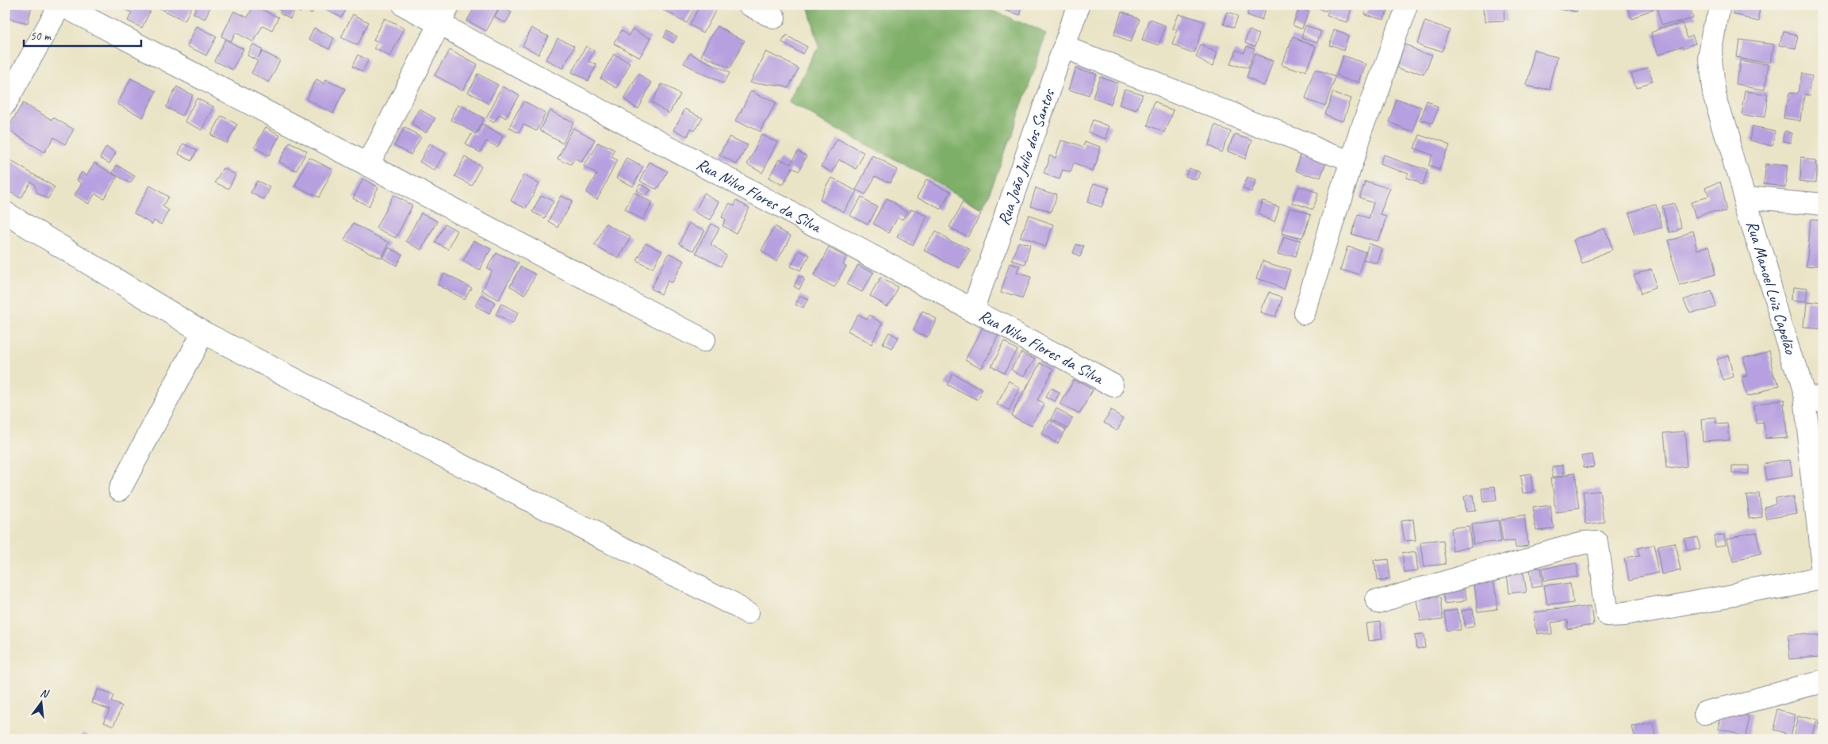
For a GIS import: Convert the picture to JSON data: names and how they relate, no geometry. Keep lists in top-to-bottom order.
{
  "streets": {
    "street": ["Rua João Julio dos Santos", "Rua Nilvo Flores da Silva", "Rua Manoel Luiz Capelão"]
  },
  "crossings": [
    ["Rua João Julio dos Santos", "Rua Nilvo Flores da Silva"]
  ],
  "scale_bar": "50 m",
  "north": "top"
}
